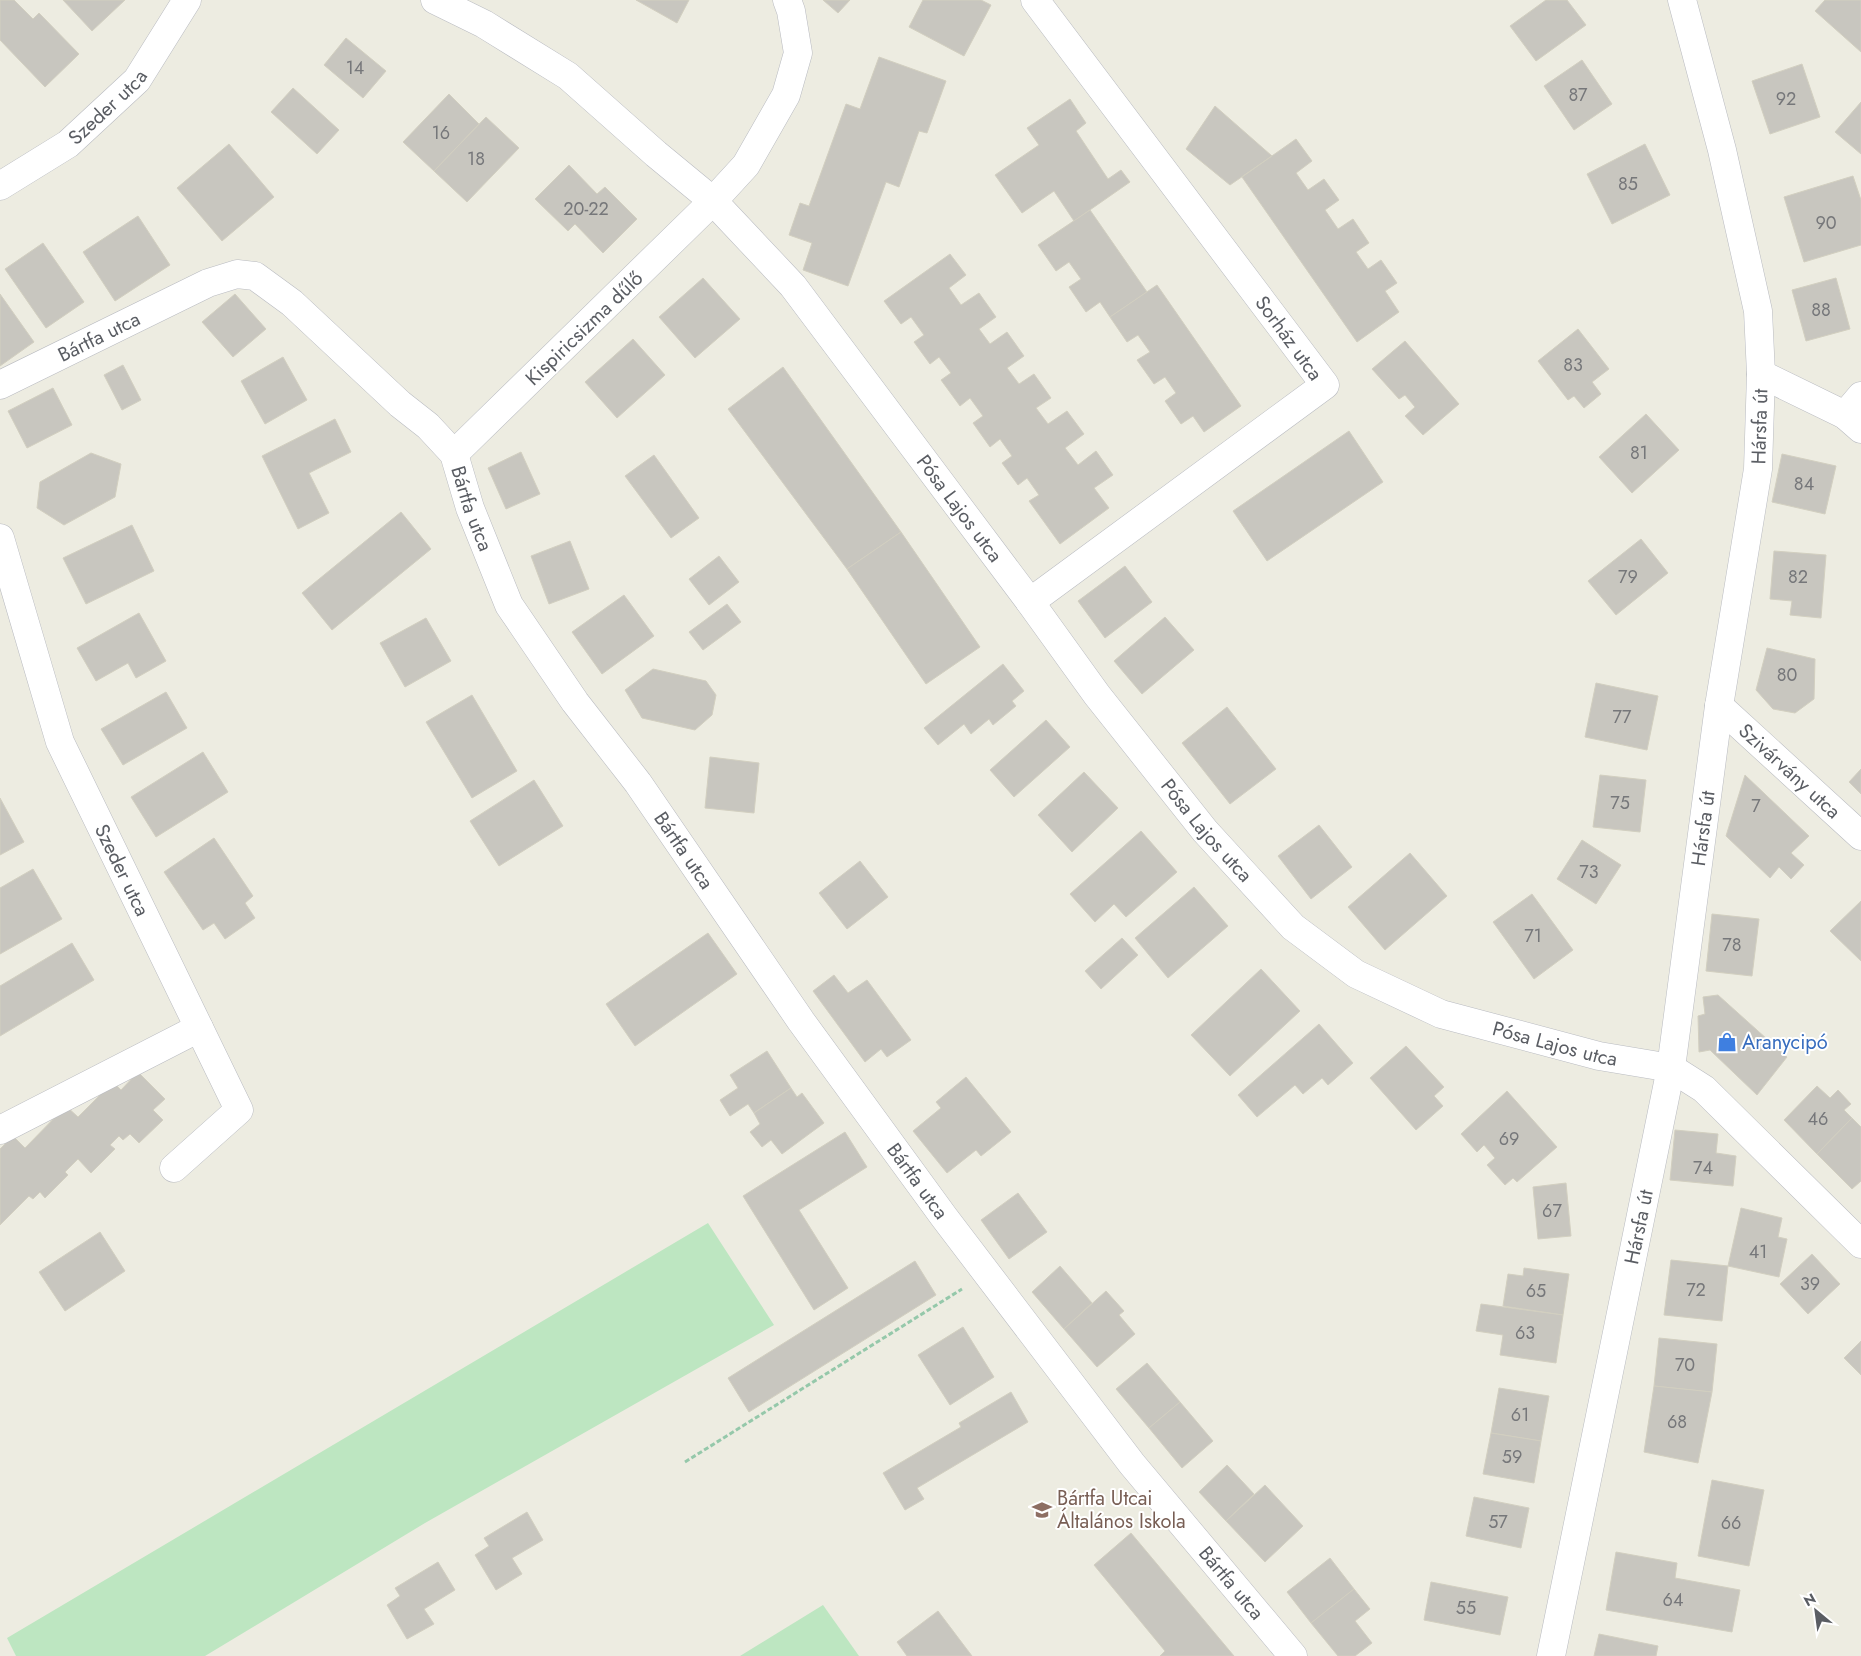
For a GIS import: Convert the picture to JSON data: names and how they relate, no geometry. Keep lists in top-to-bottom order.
{
  "streets": {
    "street": [
      "Szeder utca",
      "Kispiricsizma dűlő",
      "Bártfa utca",
      "Sorház utca",
      "Hársfa út",
      "Pósa Lajos utca",
      "Szivárvány utca"
    ]
  },
  "crossings": [
    ["Kispiricsizma dűlő", "Bártfa utca"],
    ["Kispiricsizma dűlő", "Pósa Lajos utca"],
    ["Sorház utca", "Pósa Lajos utca"],
    ["Hársfa út", "Pósa Lajos utca"],
    ["Hársfa út", "Szivárvány utca"]
  ],
  "places": {
    "shop": ["Aranycipó"],
    "school or university": ["Bártfa Utcai Általános Iskola"]
  },
  "house_numbers": [
    "14",
    "87",
    "92",
    "16",
    "18",
    "85",
    "20-22",
    "90",
    "88",
    "83",
    "81",
    "84",
    "79",
    "82",
    "80",
    "77",
    "75",
    "7",
    "73",
    "71",
    "78",
    "46",
    "69",
    "74",
    "67",
    "41",
    "39",
    "72",
    "65",
    "63",
    "70",
    "61",
    "68",
    "59",
    "57",
    "66",
    "64",
    "55"
  ],
  "north": "top left"
}
